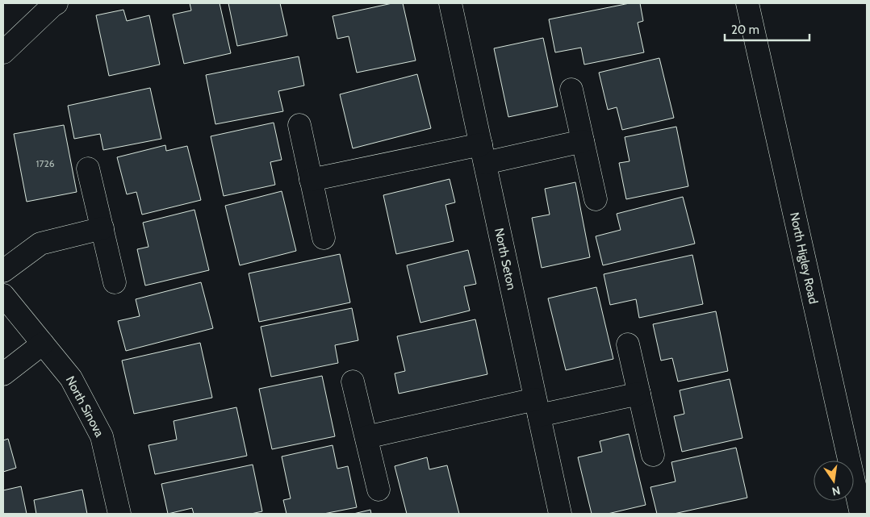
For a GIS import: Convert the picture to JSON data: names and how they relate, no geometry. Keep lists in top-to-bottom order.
{
  "streets": {
    "street": ["North Higley Road", "North Seton", "North Sinova"]
  },
  "house_numbers": ["1726"],
  "scale_bar": "20 m",
  "north": "bottom"
}
